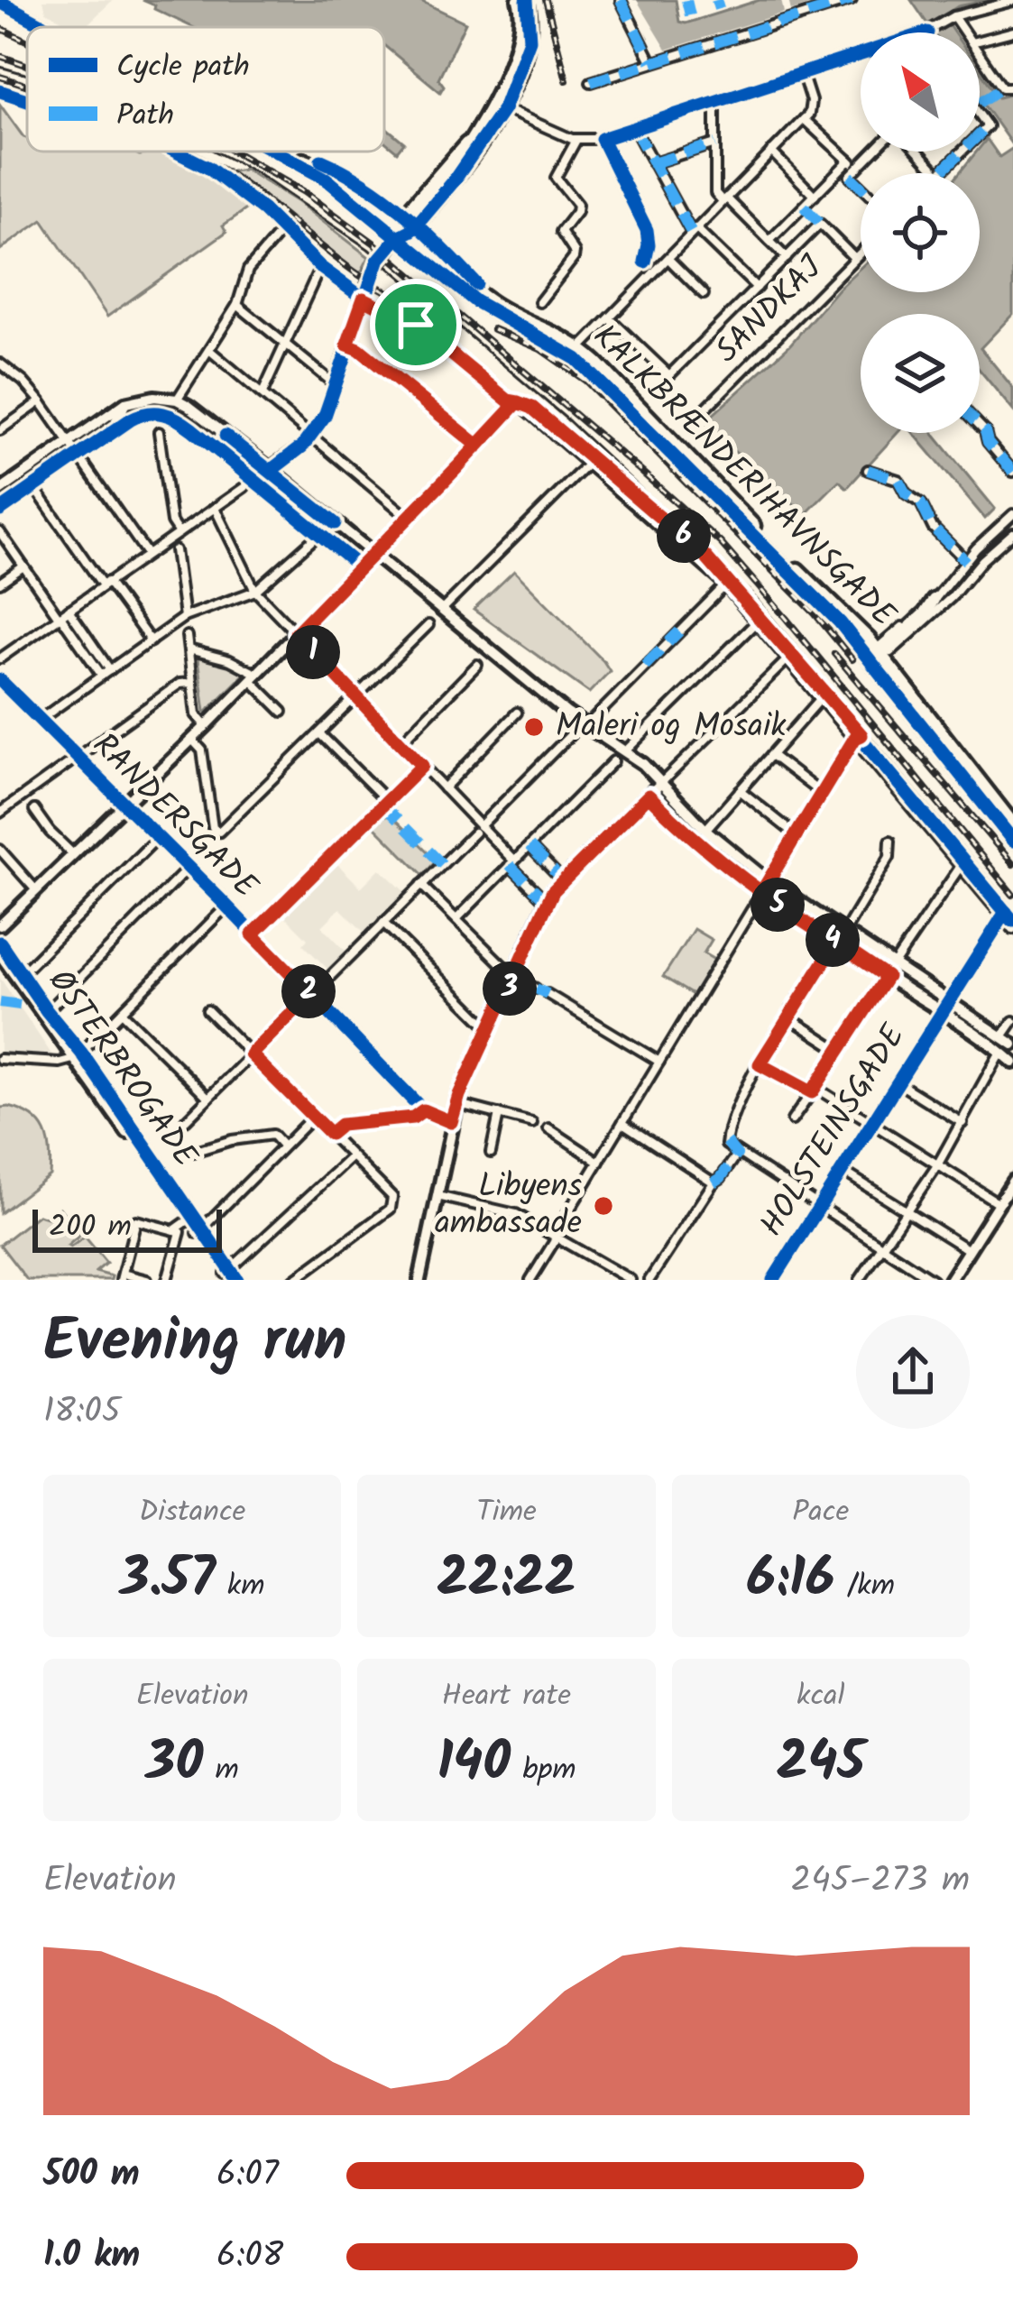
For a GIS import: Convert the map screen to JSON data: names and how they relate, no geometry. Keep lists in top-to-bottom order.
{
  "streets": {
    "main road": ["KALKBRÆNDERIHAVNSGADE"],
    "street": [
      "SANDKAJ",
      "RANDERSGADE",
      "ØSTERBROGADE",
      "HOLSTEINSGADE"
    ]
  },
  "places": ["Maleri og Mosaik", "Libyens ambassade"],
  "legend": ["Cycle path", "Path"],
  "scale_bar": "200 m",
  "north": "top left",
  "page": {
    "pins": [
      "6",
      "1",
      "5",
      "4",
      "3",
      "2"
    ],
    "scale": "200 m",
    "heading": ["Evening run", "18:05"],
    "stats": [
      ["Distance", "3.57 km"],
      ["Time", "22:22"],
      ["Pace", "6:16 /km"],
      ["Elevation", "30 m"],
      ["Heart rate", "140 bpm"],
      ["kcal", "245"]
    ],
    "chart": ["Elevation", "245–273 m"],
    "list": [
      {
        "name": "500 m",
        "note": "6:07"
      },
      {
        "name": "1.0 km",
        "note": "6:08"
      }
    ]
  }
}
